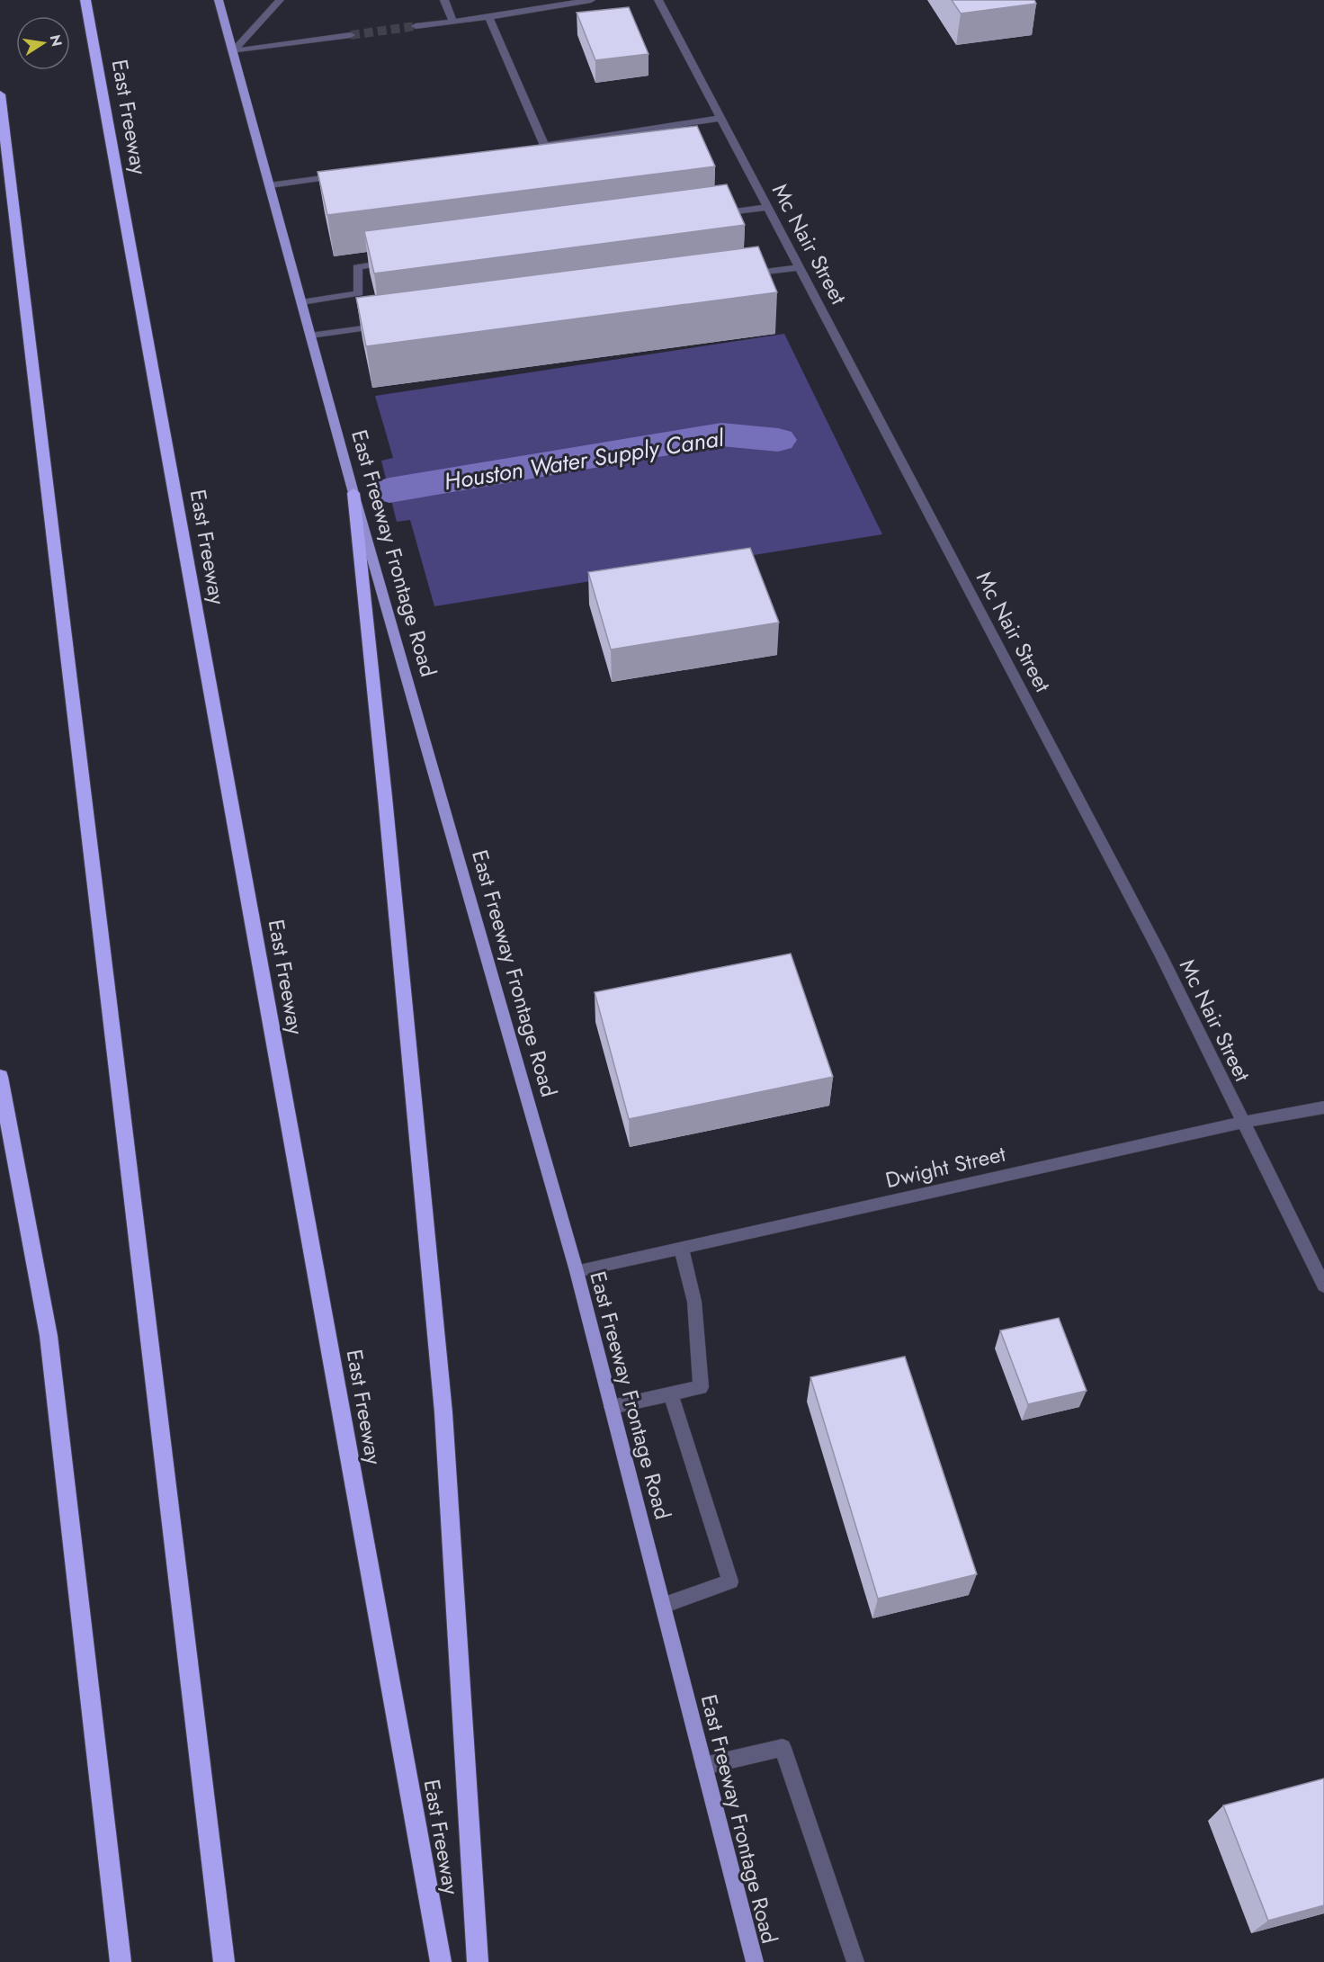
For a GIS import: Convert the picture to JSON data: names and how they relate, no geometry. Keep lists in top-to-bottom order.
{
  "streets": {
    "highway": ["East Freeway"],
    "main road": ["East Freeway Frontage Road"],
    "street": ["Mc Nair Street", "Dwight Street"]
  },
  "crossings": [
    ["Mc Nair Street", "Dwight Street"],
    ["East Freeway Frontage Road", "Dwight Street"]
  ],
  "water": ["Houston Water Supply Canal"],
  "north": "right"
}
